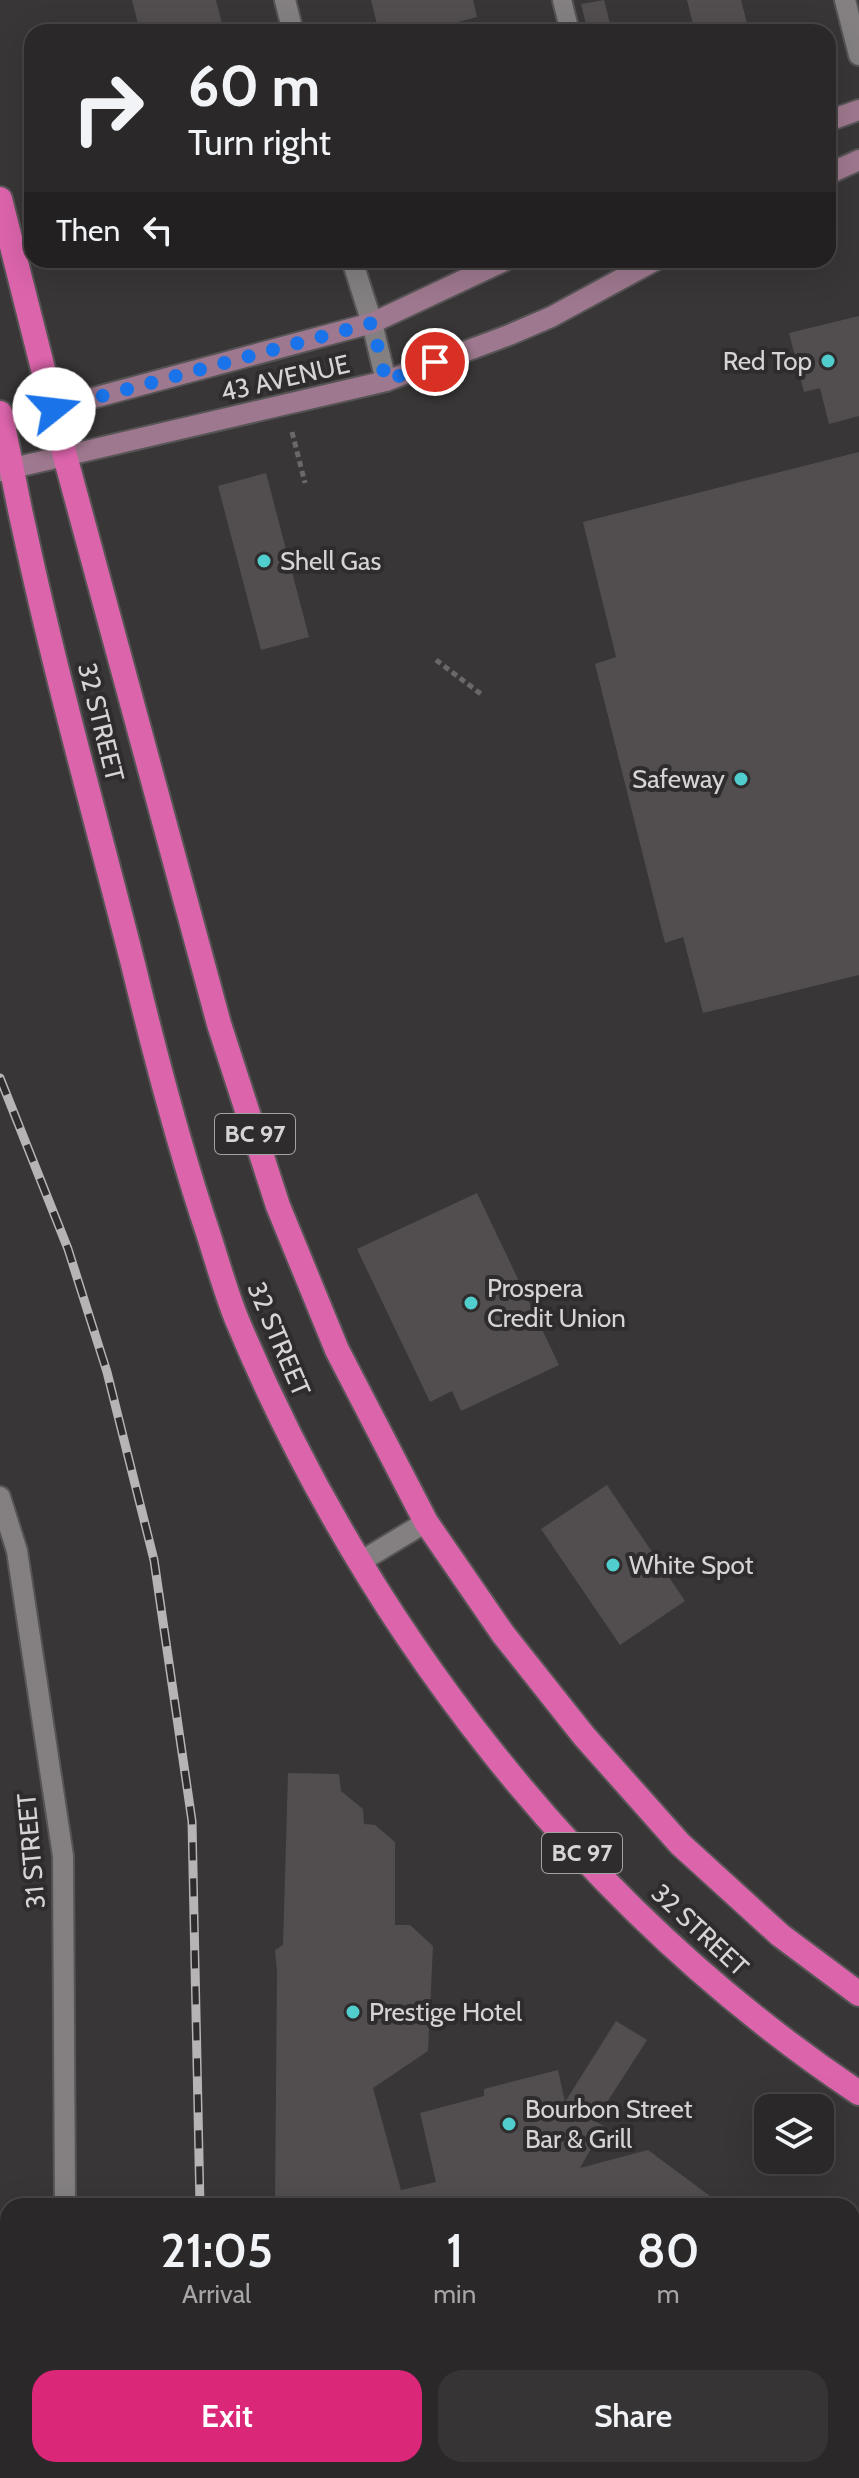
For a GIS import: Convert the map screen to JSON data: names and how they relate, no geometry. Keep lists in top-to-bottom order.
{
  "streets": {
    "highway": ["32 STREET", "BC 97"],
    "street": ["43 AVENUE", "31 STREET"]
  },
  "crossings": [
    ["43 AVENUE", "32 STREET"]
  ],
  "places": [
    "Red Top",
    "Shell Gas",
    "Safeway",
    "Prospera Credit Union",
    "White Spot",
    "Prestige Hotel",
    "Bourbon Street Bar & Grill"
  ],
  "page": {
    "turn": ["60 m", "Turn right"],
    "then": "Then",
    "eta": [
      "21:05",
      "Arrival",
      "1",
      "min",
      "80",
      "m"
    ],
    "buttons": ["Exit", "Share"]
  }
}
